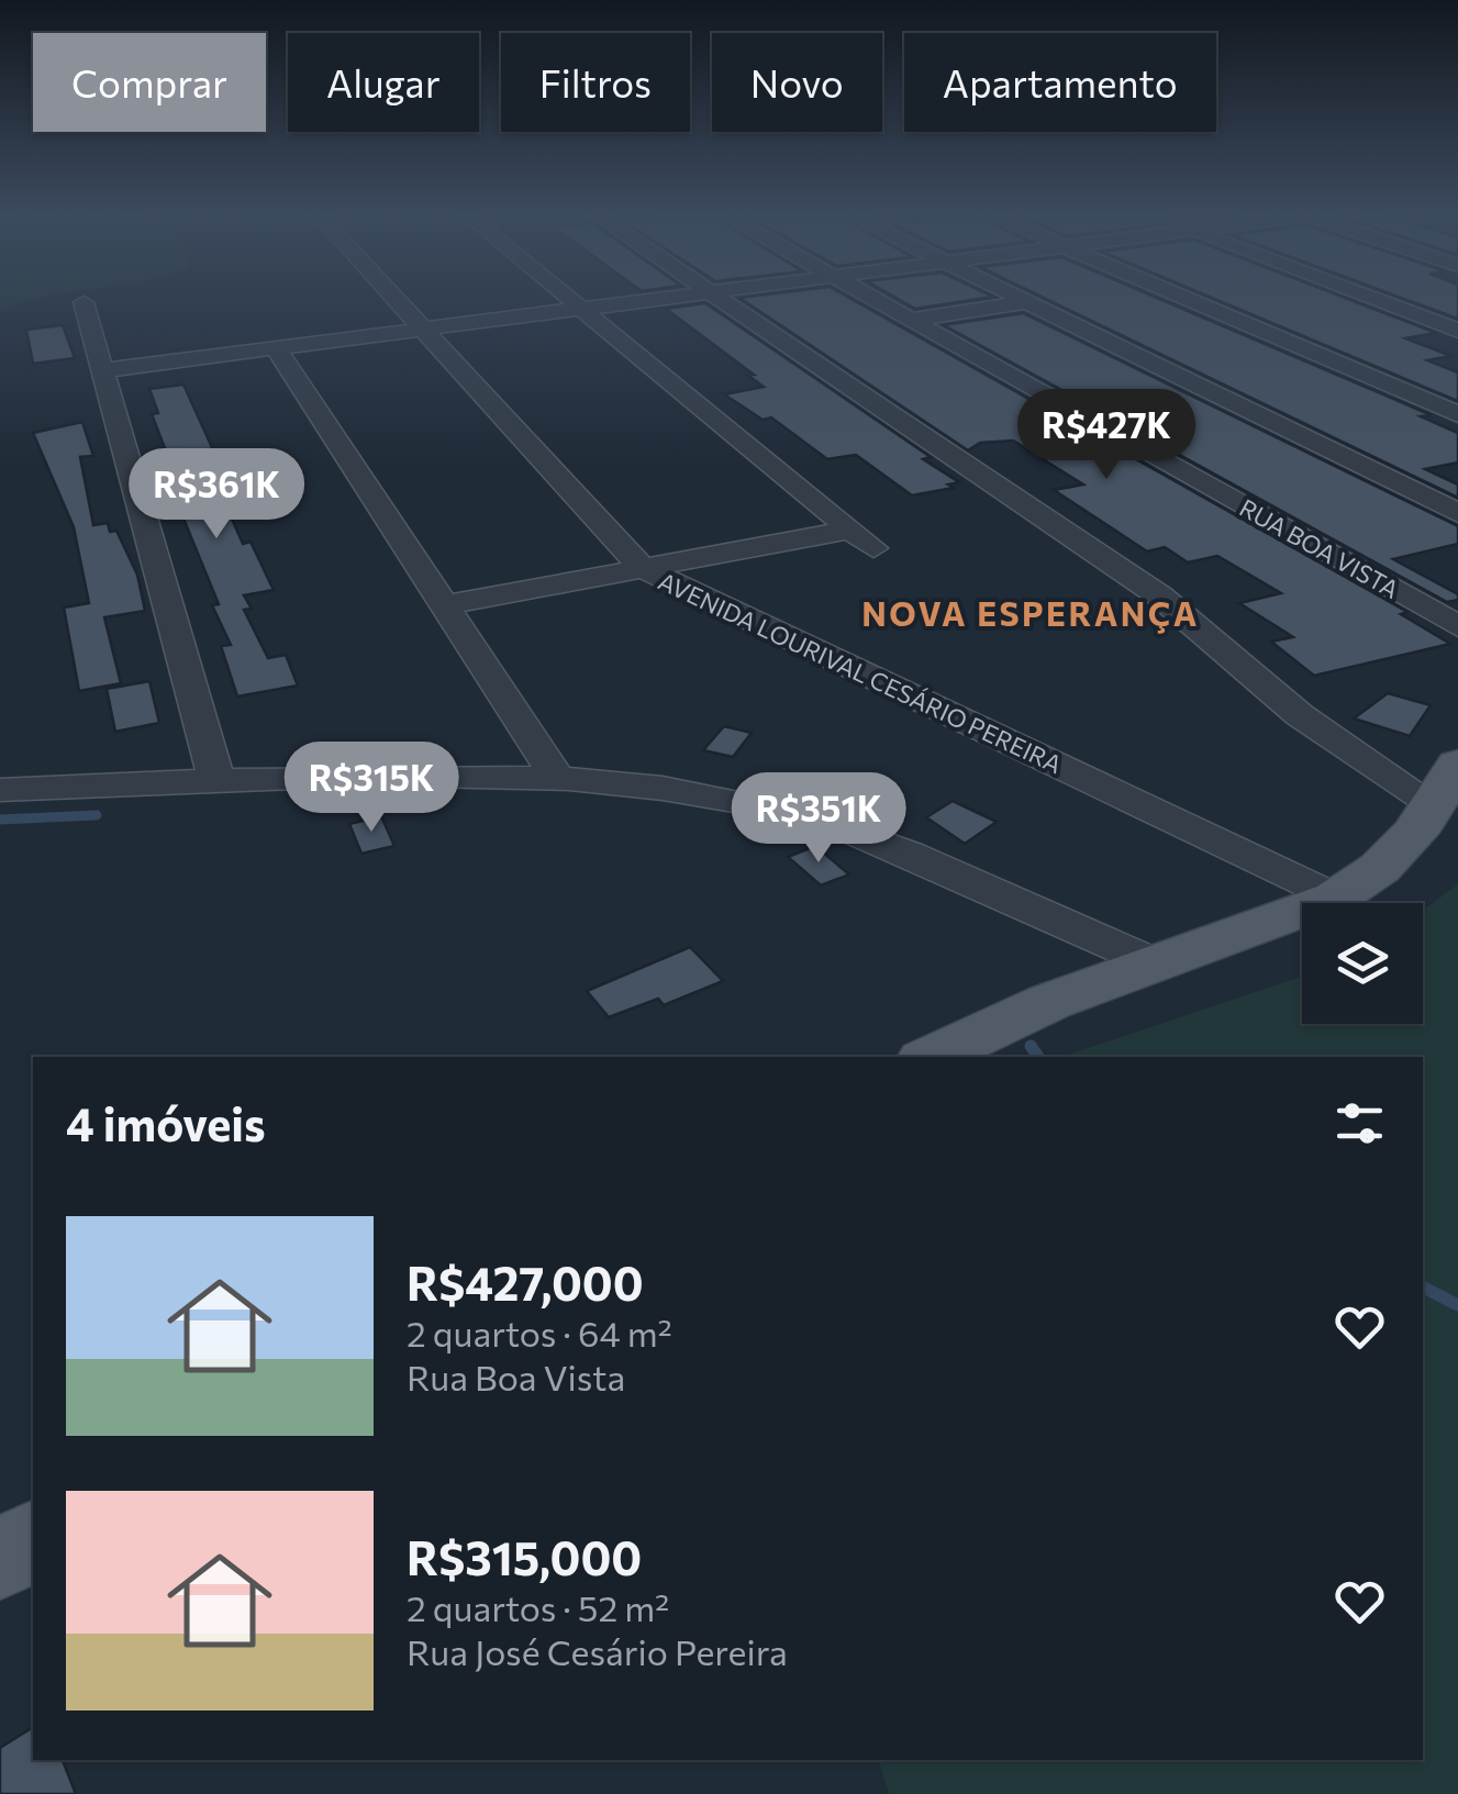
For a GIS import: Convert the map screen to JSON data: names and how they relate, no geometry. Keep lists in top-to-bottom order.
{
  "streets": {
    "street": ["RUA BOA VISTA", "AVENIDA LOURIVAL CESÁRIO PEREIRA"]
  },
  "districts": ["NOVA ESPERANÇA"],
  "page": {
    "chip": [
      "Comprar",
      "Alugar",
      "Filtros",
      "Novo",
      "Apartamento"
    ],
    "price": [
      "R$427K",
      "R$361K",
      "R$315K",
      "R$351K"
    ],
    "heading": "4 imóveis",
    "list": [
      {
        "name": "R$427,000",
        "note": "2 quartos · 64 m² · Rua Boa Vista"
      },
      {
        "name": "R$315,000",
        "note": "2 quartos · 52 m² · Rua José Cesário Pereira"
      }
    ]
  }
}
